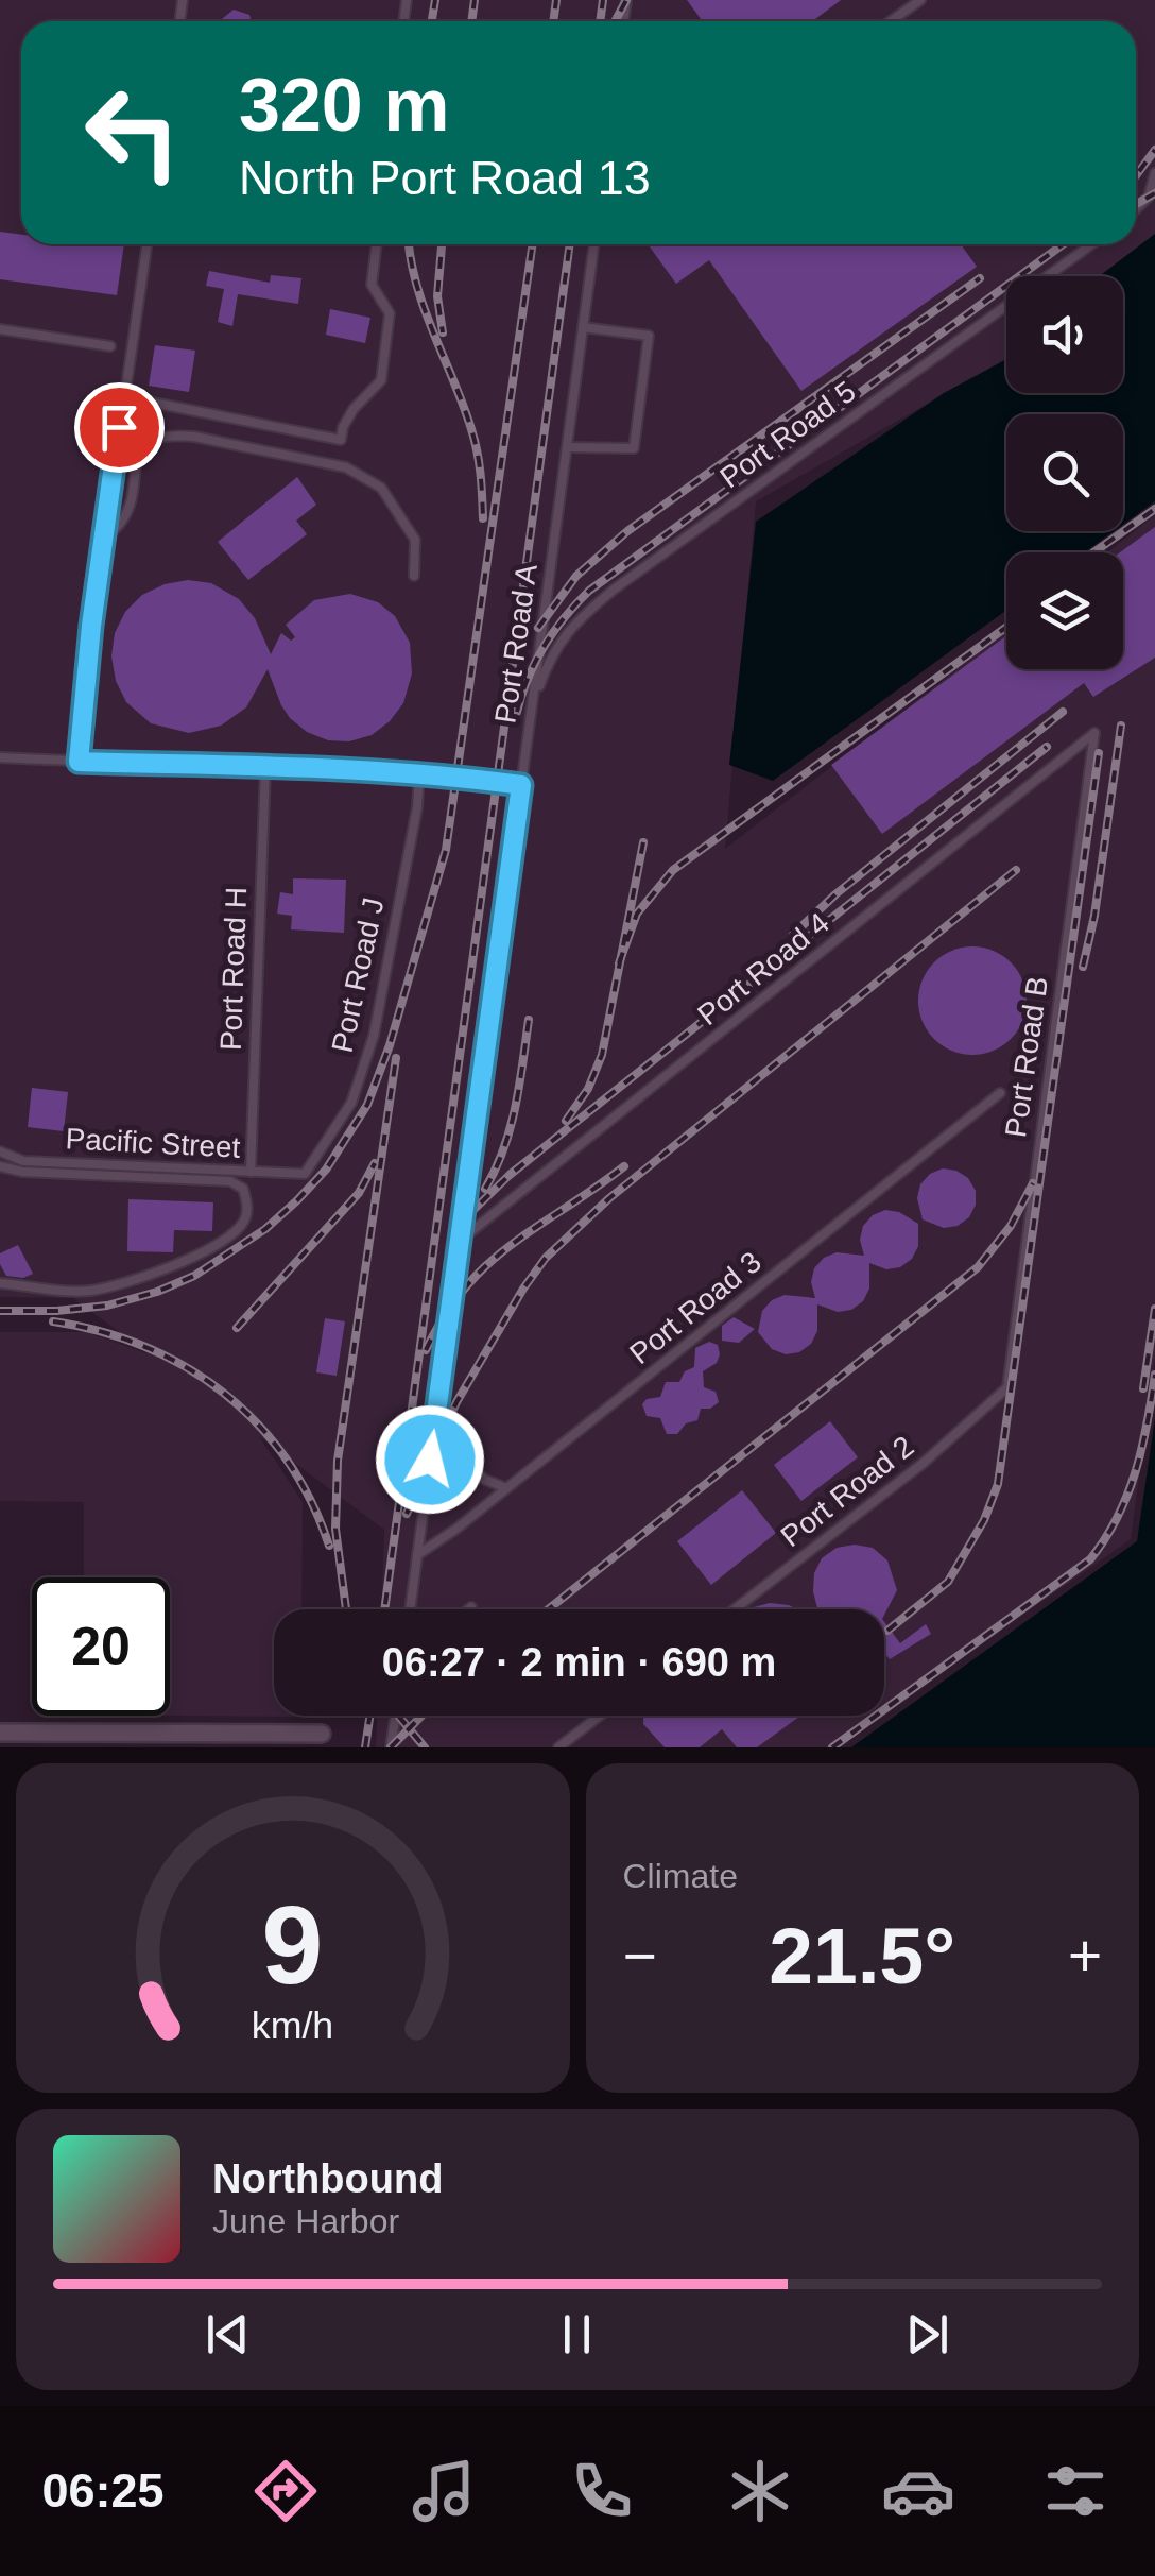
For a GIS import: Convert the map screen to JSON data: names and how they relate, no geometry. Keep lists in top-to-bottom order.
{
  "streets": {
    "lane": [
      "Port Road 5",
      "Port Road A",
      "Port Road H",
      "Port Road 4",
      "Port Road J",
      "Port Road B",
      "Pacific Street",
      "Port Road 3",
      "Port Road 2"
    ]
  },
  "crossings": [
    ["Port Road 5", "Port Road A"],
    ["Port Road A", "Port Road 4"],
    ["Port Road A", "Port Road 3"],
    ["Port Road H", "Pacific Street"],
    ["Port Road 4", "Port Road B"],
    ["Port Road J", "Pacific Street"],
    ["Port Road B", "Port Road 2"]
  ],
  "page": {
    "turn": ["320 m", "North Port Road 13"],
    "limit": "20",
    "trip": "06:27 · 2 min · 690 m",
    "tile": "Climate",
    "heat": ["−", "21.5°", "+"],
    "song": ["Northbound", "June Harbor"],
    "tabs": "06:25",
    "gauge": ["9", "km/h"]
  }
}
